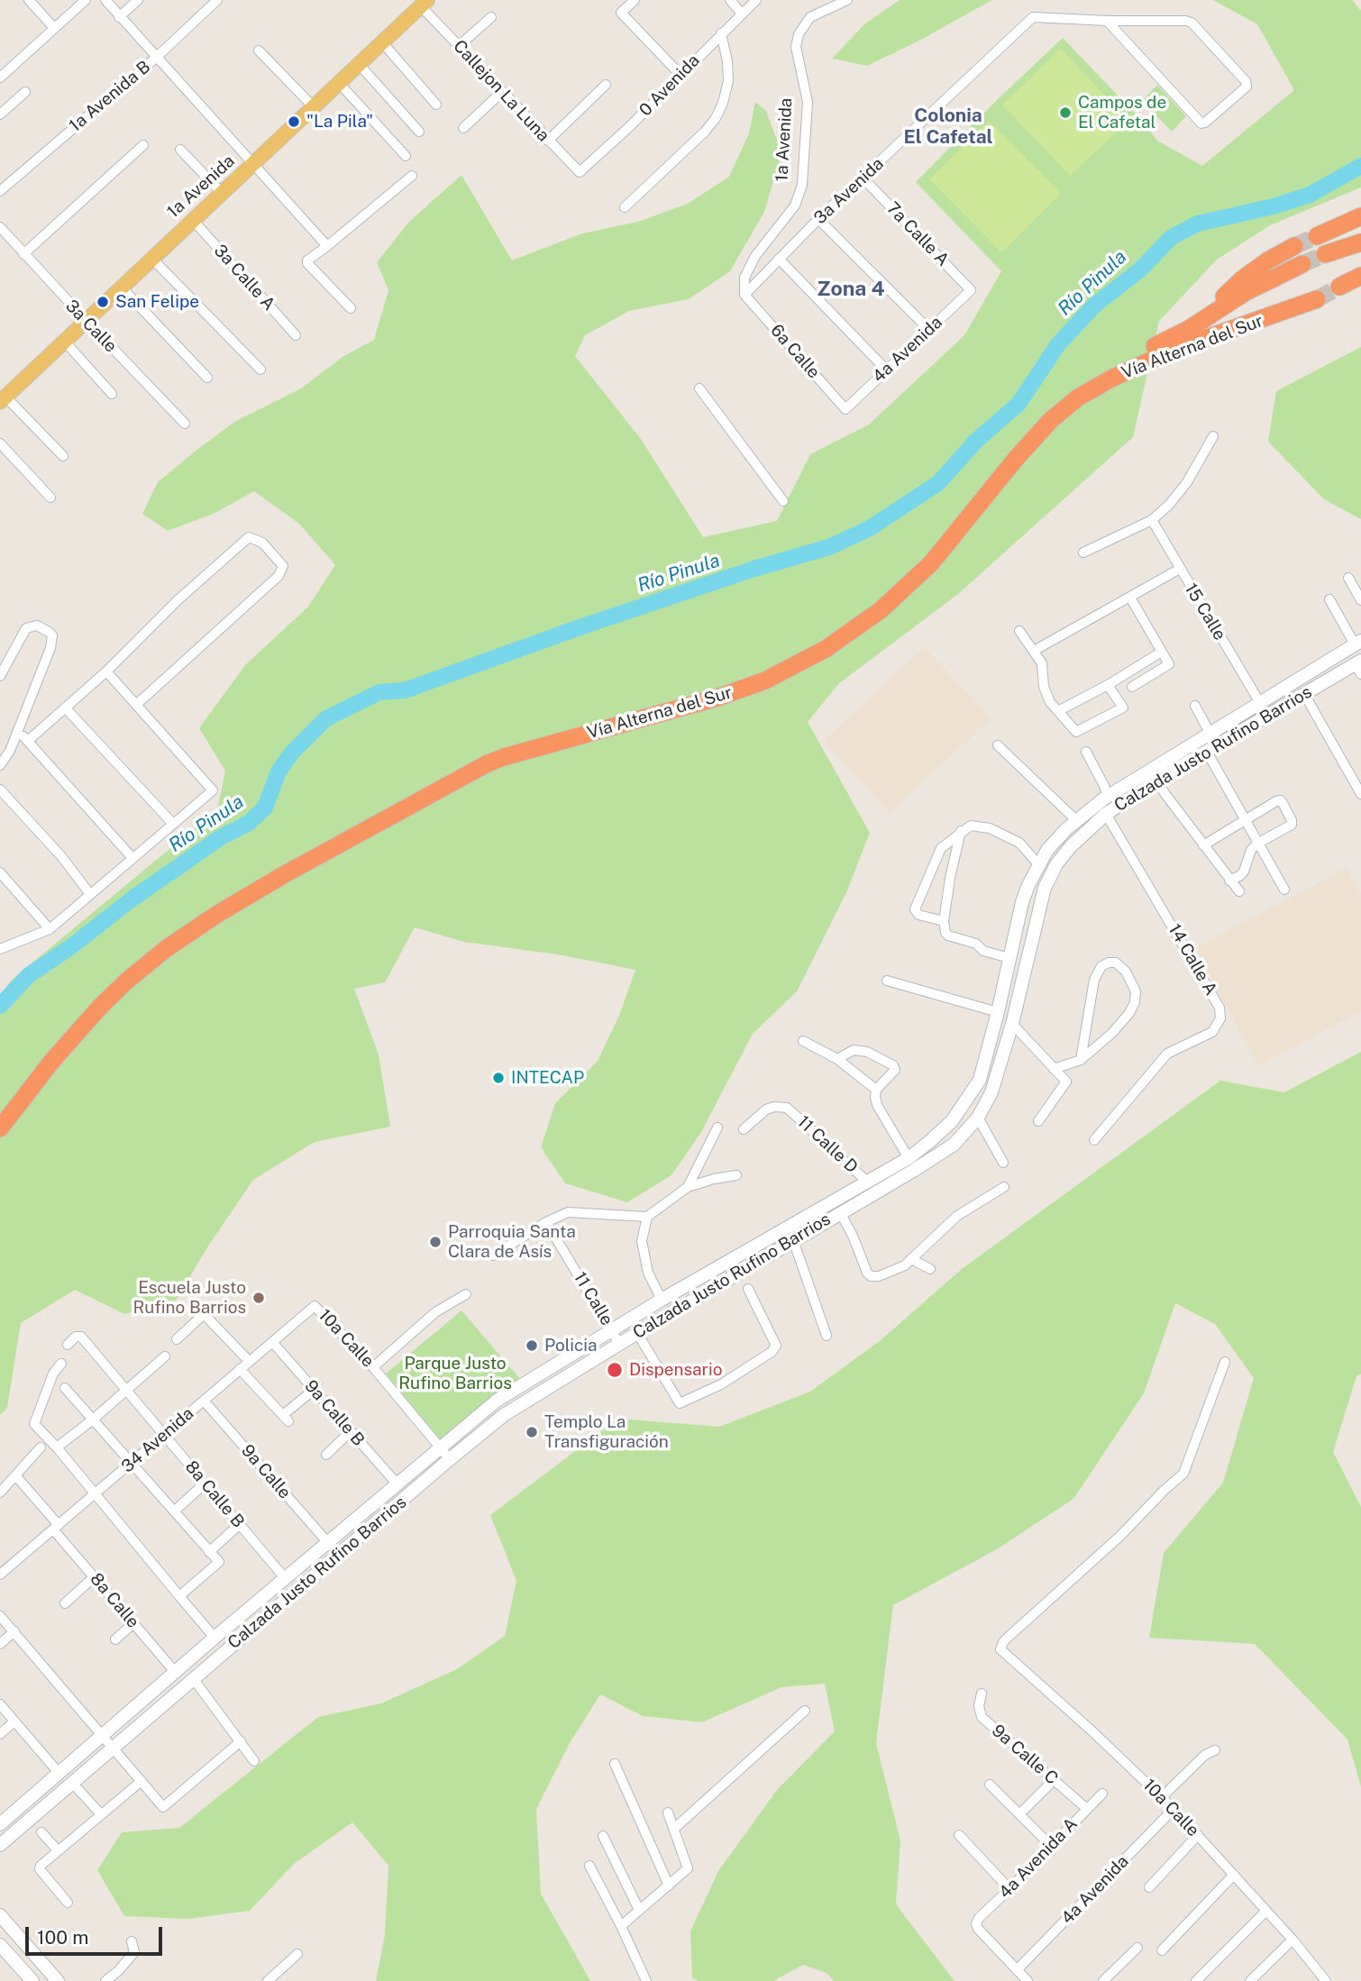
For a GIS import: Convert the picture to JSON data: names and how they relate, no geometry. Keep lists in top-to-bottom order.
{
  "streets": {
    "highway": ["Vía Alterna del Sur"],
    "main road": ["1a Avenida"],
    "street": [
      "0 Avenida",
      "Callejon La Luna",
      "1a Avenida B",
      "3a Avenida",
      "7a Calle A",
      "3a Calle A",
      "3a Calle",
      "4a Avenida",
      "6a Calle",
      "15 Calle",
      "Calzada Justo Rufino Barrios",
      "14 Calle A",
      "11 Calle D",
      "11 Calle",
      "10a Calle",
      "9a Calle B",
      "34 Avenida",
      "9a Calle",
      "8a Calle B",
      "8a Calle",
      "9a Calle C",
      "4a Avenida A"
    ]
  },
  "crossings": [
    ["0 Avenida", "Callejon La Luna"],
    ["Callejon La Luna", "1a Avenida"],
    ["1a Avenida", "3a Avenida"],
    ["1a Avenida", "3a Calle A"],
    ["1a Avenida", "3a Calle"],
    ["1a Avenida", "6a Calle"],
    ["3a Avenida", "7a Calle A"],
    ["3a Avenida", "6a Calle"],
    ["7a Calle A", "4a Avenida"],
    ["4a Avenida", "6a Calle"],
    ["4a Avenida", "10a Calle"],
    ["4a Avenida", "4a Avenida A"],
    ["15 Calle", "Calzada Justo Rufino Barrios"],
    ["Calzada Justo Rufino Barrios", "14 Calle A"],
    ["Calzada Justo Rufino Barrios", "11 Calle D"],
    ["Calzada Justo Rufino Barrios", "11 Calle"],
    ["Calzada Justo Rufino Barrios", "10a Calle"],
    ["Calzada Justo Rufino Barrios", "9a Calle B"],
    ["Calzada Justo Rufino Barrios", "9a Calle"],
    ["Calzada Justo Rufino Barrios", "8a Calle B"],
    ["Calzada Justo Rufino Barrios", "8a Calle"],
    ["10a Calle", "34 Avenida"],
    ["9a Calle B", "34 Avenida"],
    ["34 Avenida", "9a Calle"],
    ["34 Avenida", "8a Calle B"],
    ["34 Avenida", "8a Calle"],
    ["9a Calle C", "4a Avenida A"]
  ],
  "districts": ["Colonia El Cafetal", "Zona 4"],
  "water": ["Río Pinula"],
  "parks": ["Parque Justo Rufino Barrios"],
  "places": [
    "Campos de El Cafetal",
    "\"La Pila\"",
    "San Felipe",
    "INTECAP",
    "Parroquia Santa Clara de Asís",
    "Escuela Justo Rufino Barrios",
    "Policia",
    "Dispensario",
    "Templo La Transfiguración"
  ],
  "scale_bar": "100 m"
}
